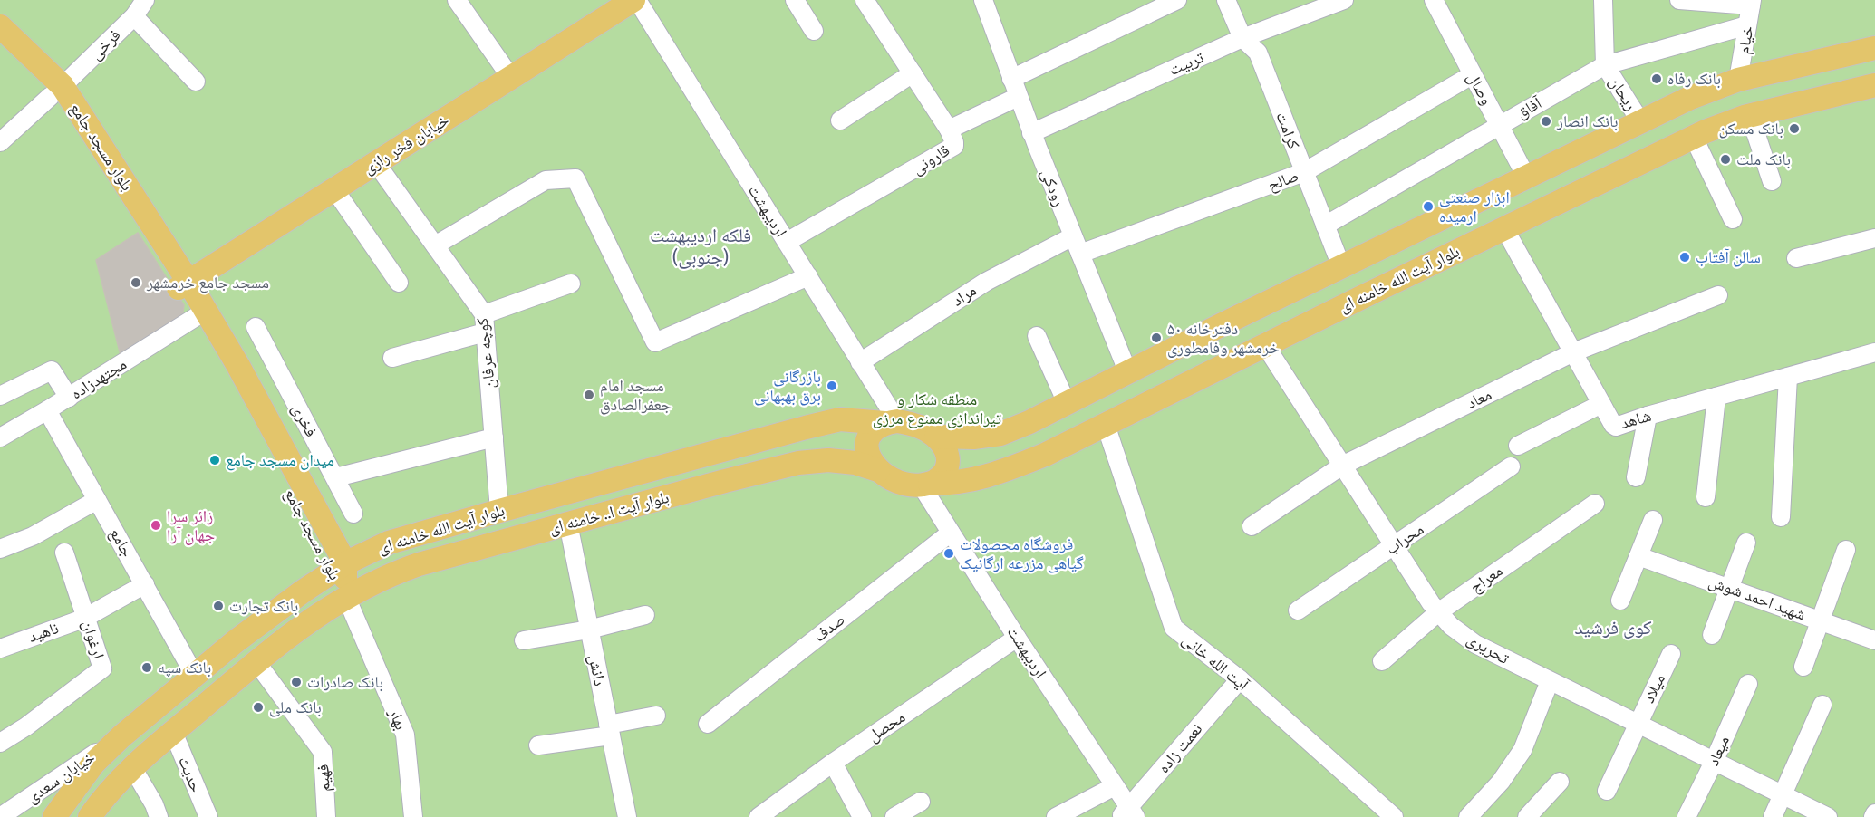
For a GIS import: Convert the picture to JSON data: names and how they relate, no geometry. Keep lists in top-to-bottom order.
{
  "streets": {
    "main road": [
      "خیابان فخر رازی",
      "بلوار مسجد جامع",
      "بلوار آیت الله خامنه ای",
      "بلوار آیت ا.. خامنه ای"
    ],
    "street": [
      "خیام",
      "فرخی",
      "تربیت",
      "وصال",
      "ریحان",
      "آفاق",
      "کرامت",
      "قارونی",
      "صالح",
      "رودکی",
      "اردیبهشت",
      "مراد",
      "کوچه عرفان",
      "مجتهدزاده",
      "معاد",
      "شاهد",
      "فخری",
      "محراب",
      "جامع",
      "معراج",
      "شهید احمد شوش",
      "صدف",
      "ناهید",
      "ارغوان",
      "تحریری",
      "آیت الله خانی",
      "دانش",
      "میلاد",
      "بهار",
      "محصل",
      "نعمت زاده",
      "میعاد",
      "حدیث",
      "خیابان سعدی",
      "فهیم"
    ]
  },
  "crossings": [
    ["خیام", "آفاق"],
    ["فرخی", "بلوار مسجد جامع"],
    ["تربیت", "کرامت"],
    ["تربیت", "رودکی"],
    ["وصال", "آفاق"],
    ["وصال", "صالح"],
    ["ریحان", "آفاق"],
    ["آفاق", "کرامت"],
    ["کرامت", "صالح"],
    ["خیابان فخر رازی", "بلوار مسجد جامع"],
    ["خیابان فخر رازی", "اردیبهشت"],
    ["خیابان فخر رازی", "کوچه عرفان"],
    ["بلوار مسجد جامع", "بلوار آیت الله خامنه ای"],
    ["بلوار مسجد جامع", "مجتهدزاده"],
    ["بلوار مسجد جامع", "بلوار آیت ا.. خامنه ای"],
    ["بلوار مسجد جامع", "بهار"],
    ["قارونی", "اردیبهشت"],
    ["صالح", "رودکی"],
    ["رودکی", "مراد"],
    ["اردیبهشت", "بلوار آیت الله خامنه ای"],
    ["اردیبهشت", "مراد"],
    ["اردیبهشت", "بلوار آیت ا.. خامنه ای"],
    ["اردیبهشت", "صدف"],
    ["اردیبهشت", "محصل"],
    ["اردیبهشت", "نعمت زاده"],
    ["بلوار آیت الله خامنه ای", "کوچه عرفان"],
    ["بلوار آیت الله خامنه ای", "شاهد"],
    ["بلوار آیت الله خامنه ای", "بلوار آیت ا.. خامنه ای"],
    ["بلوار آیت الله خامنه ای", "جامع"],
    ["بلوار آیت الله خامنه ای", "تحریری"],
    ["بلوار آیت الله خامنه ای", "آیت الله خانی"],
    ["بلوار آیت الله خامنه ای", "خیابان سعدی"],
    ["مجتهدزاده", "جامع"],
    ["معاد", "شاهد"],
    ["معاد", "تحریری"],
    ["بلوار آیت ا.. خامنه ای", "دانش"],
    ["بلوار آیت ا.. خامنه ای", "بهار"],
    ["محراب", "تحریری"],
    ["جامع", "ناهید"],
    ["معراج", "تحریری"],
    ["ناهید", "ارغوان"],
    ["تحریری", "میلاد"],
    ["تحریری", "میعاد"],
    ["آیت الله خانی", "نعمت زاده"]
  ],
  "districts": ["فلکه اردیبهشت (جنوبی)", "کوی فرشید"],
  "parks": ["منطقه شکار و تیراندازی ممنوع مرزی"],
  "places": [
    "بانک رفاه",
    "بانک انصار",
    "بانک مسکن",
    "بانک ملت",
    "ابزار صنعتی ارمیده",
    "سالن آفتاب",
    "مسجد جامع خرمشهر",
    "دفترخانه ۵۰ خرمشهر وفامطوری",
    "بازرگانی برق بهبهانی",
    "مسجد امام جعفرالصادق",
    "میدان مسجد جامع",
    "زائر سرا جهان آرا",
    "فروشگاه محصولات گیاهی مزرعه ارگانیک",
    "بانک تجارت",
    "بانک سپه",
    "بانک صادرات",
    "بانک ملی"
  ]
}
